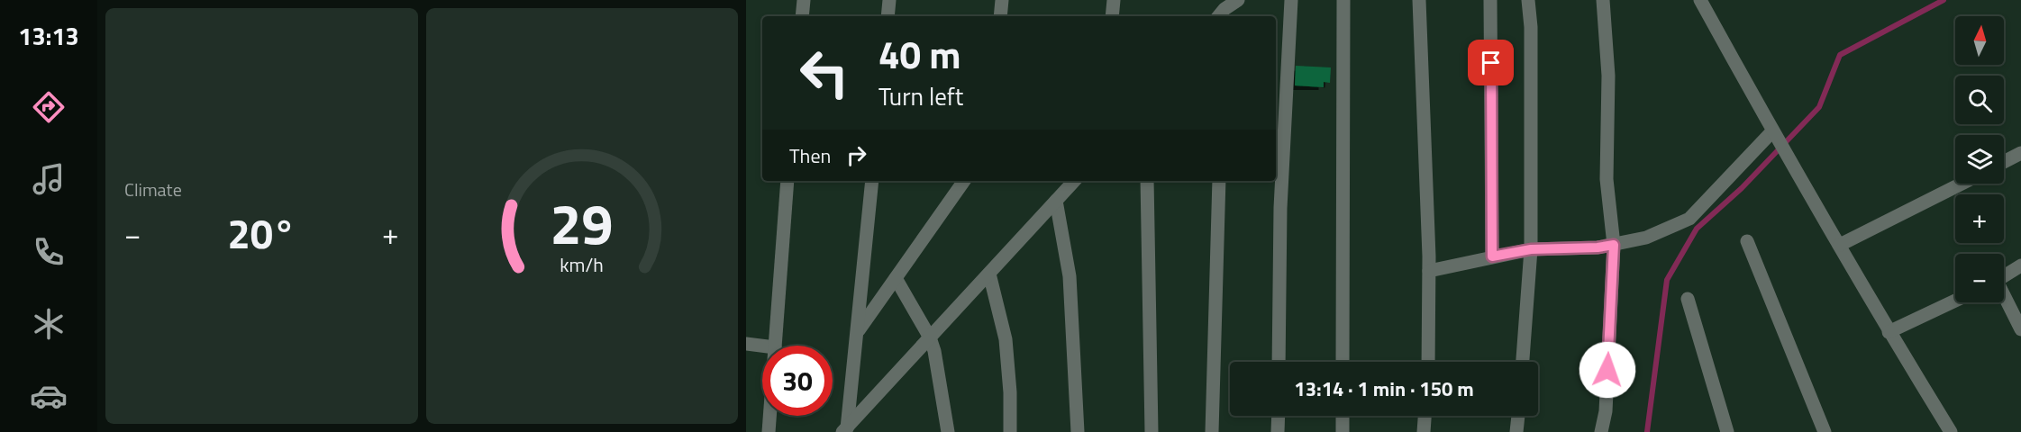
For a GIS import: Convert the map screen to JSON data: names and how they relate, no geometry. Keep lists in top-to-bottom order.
{
  "north": "top",
  "page": {
    "tabs": "13:13",
    "tile": "Climate",
    "map_buttons": ["+", "−"],
    "turn": ["40 m", "Turn left"],
    "then": "Then",
    "heat": ["−", "20°", "+"],
    "limit": "30",
    "trip": "13:14 · 1 min · 150 m",
    "gauge": ["29", "km/h"]
  }
}
